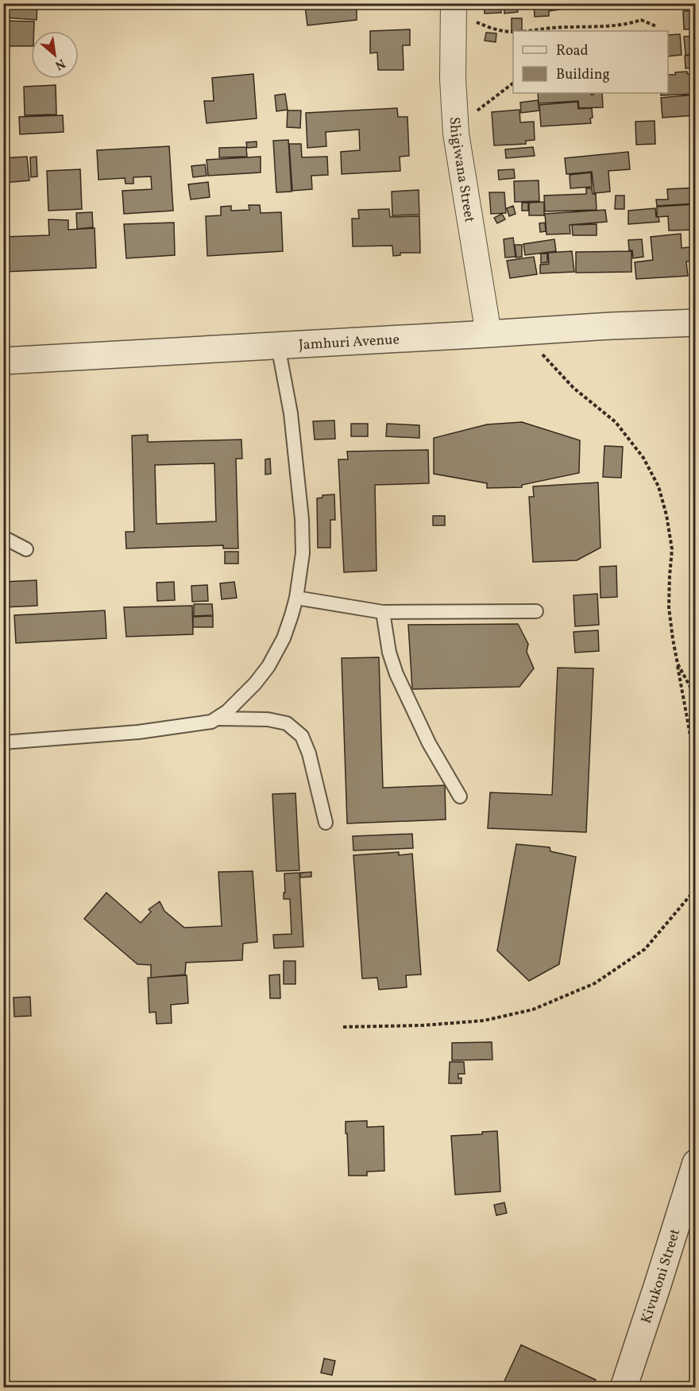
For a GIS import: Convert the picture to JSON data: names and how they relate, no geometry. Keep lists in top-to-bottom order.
{
  "streets": {
    "street": ["Shigiwana Street", "Jamhuri Avenue", "Kivukoni Street"]
  },
  "crossings": [
    ["Shigiwana Street", "Jamhuri Avenue"]
  ],
  "legend": ["Road", "Building"],
  "north": "bottom right"
}
